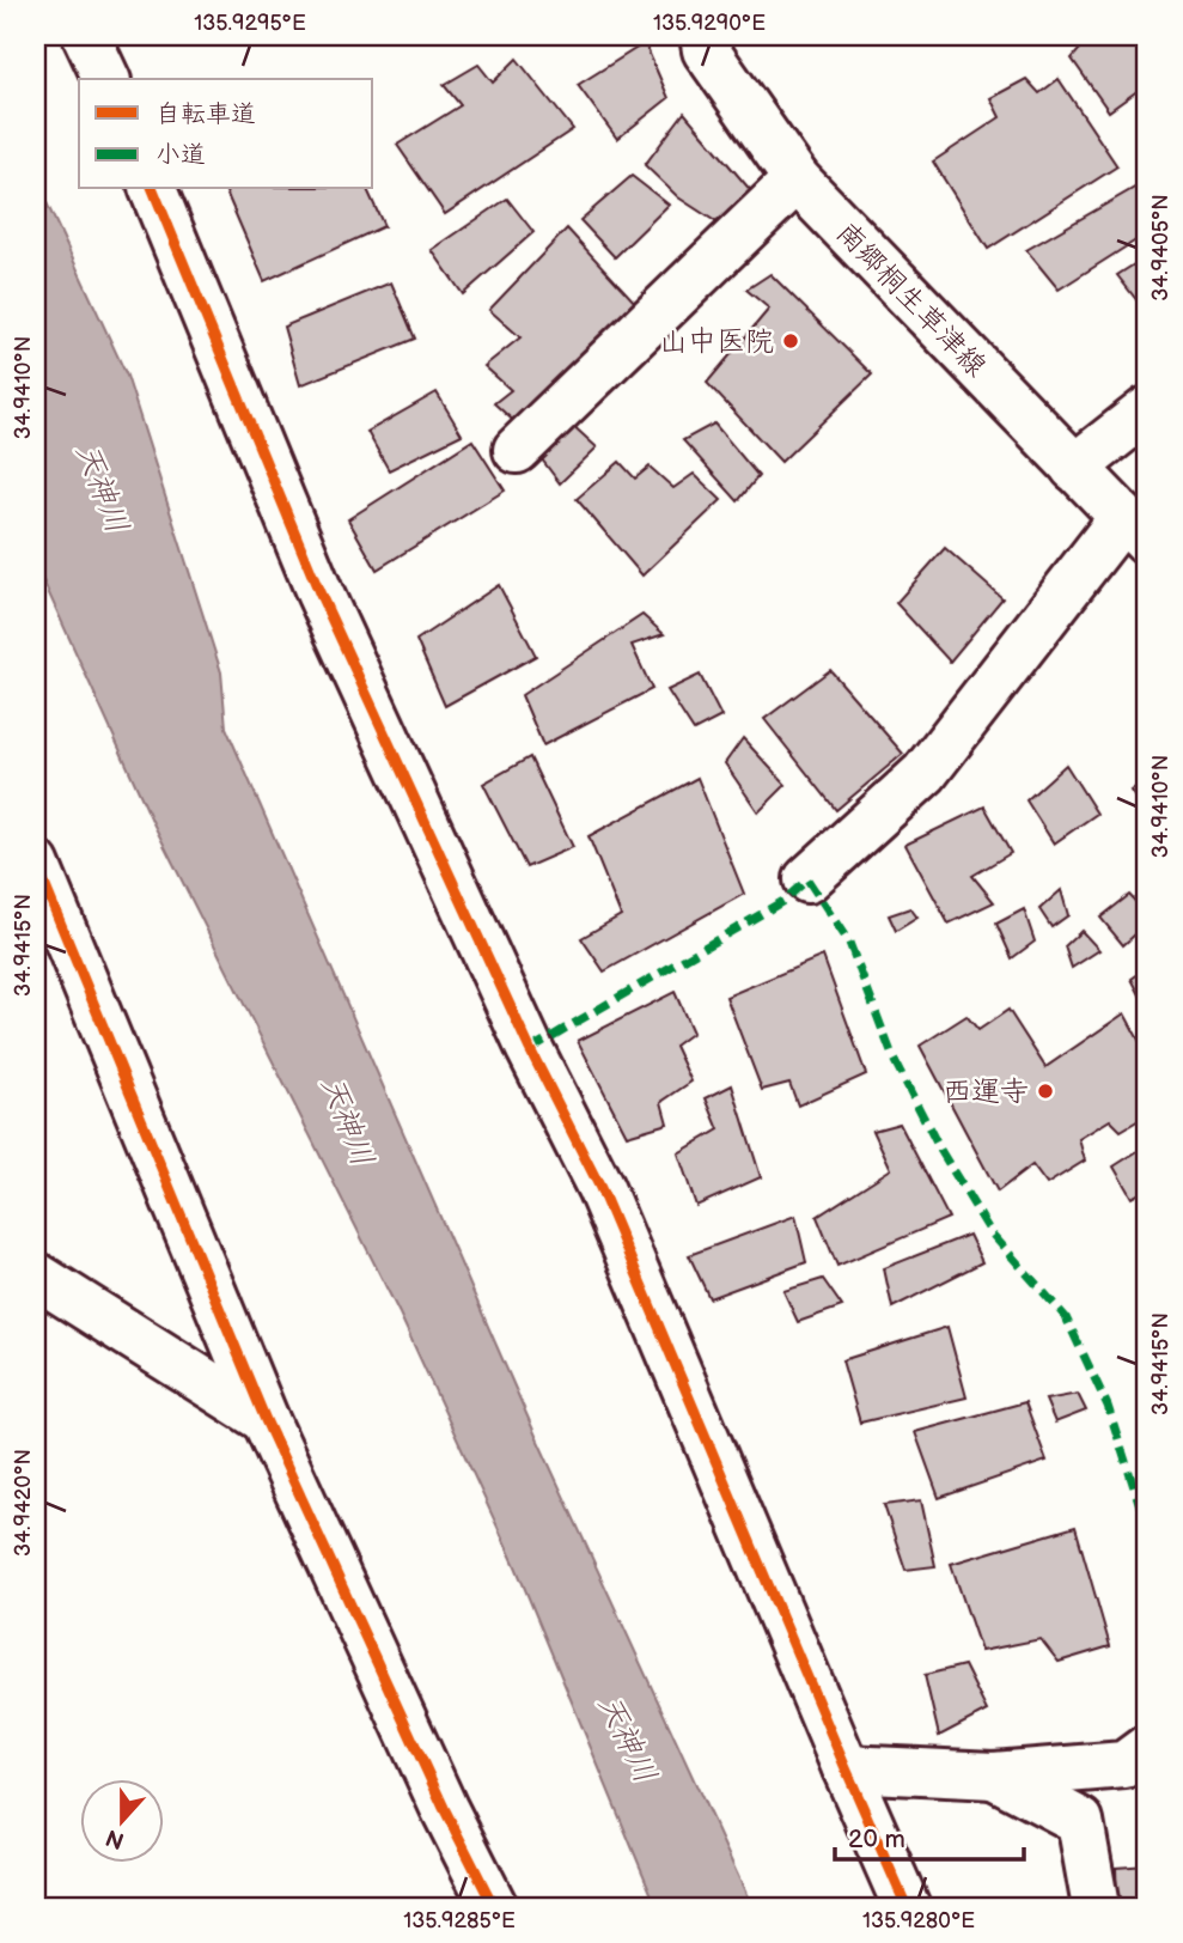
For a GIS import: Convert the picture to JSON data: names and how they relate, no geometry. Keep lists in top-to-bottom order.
{
  "streets": {
    "street": ["南郷桐生草津線"]
  },
  "water": ["天神川"],
  "places": ["山中医院", "西運寺"],
  "legend": ["自転車道", "小道"],
  "scale_bar": "20 m",
  "north": "bottom",
  "coordinates": [
    "135.9295°E",
    "135.9290°E",
    "34.9405°N",
    "34.9410°N",
    "34.9415°N",
    "34.9420°N",
    "135.9285°E",
    "135.9280°E"
  ]
}
